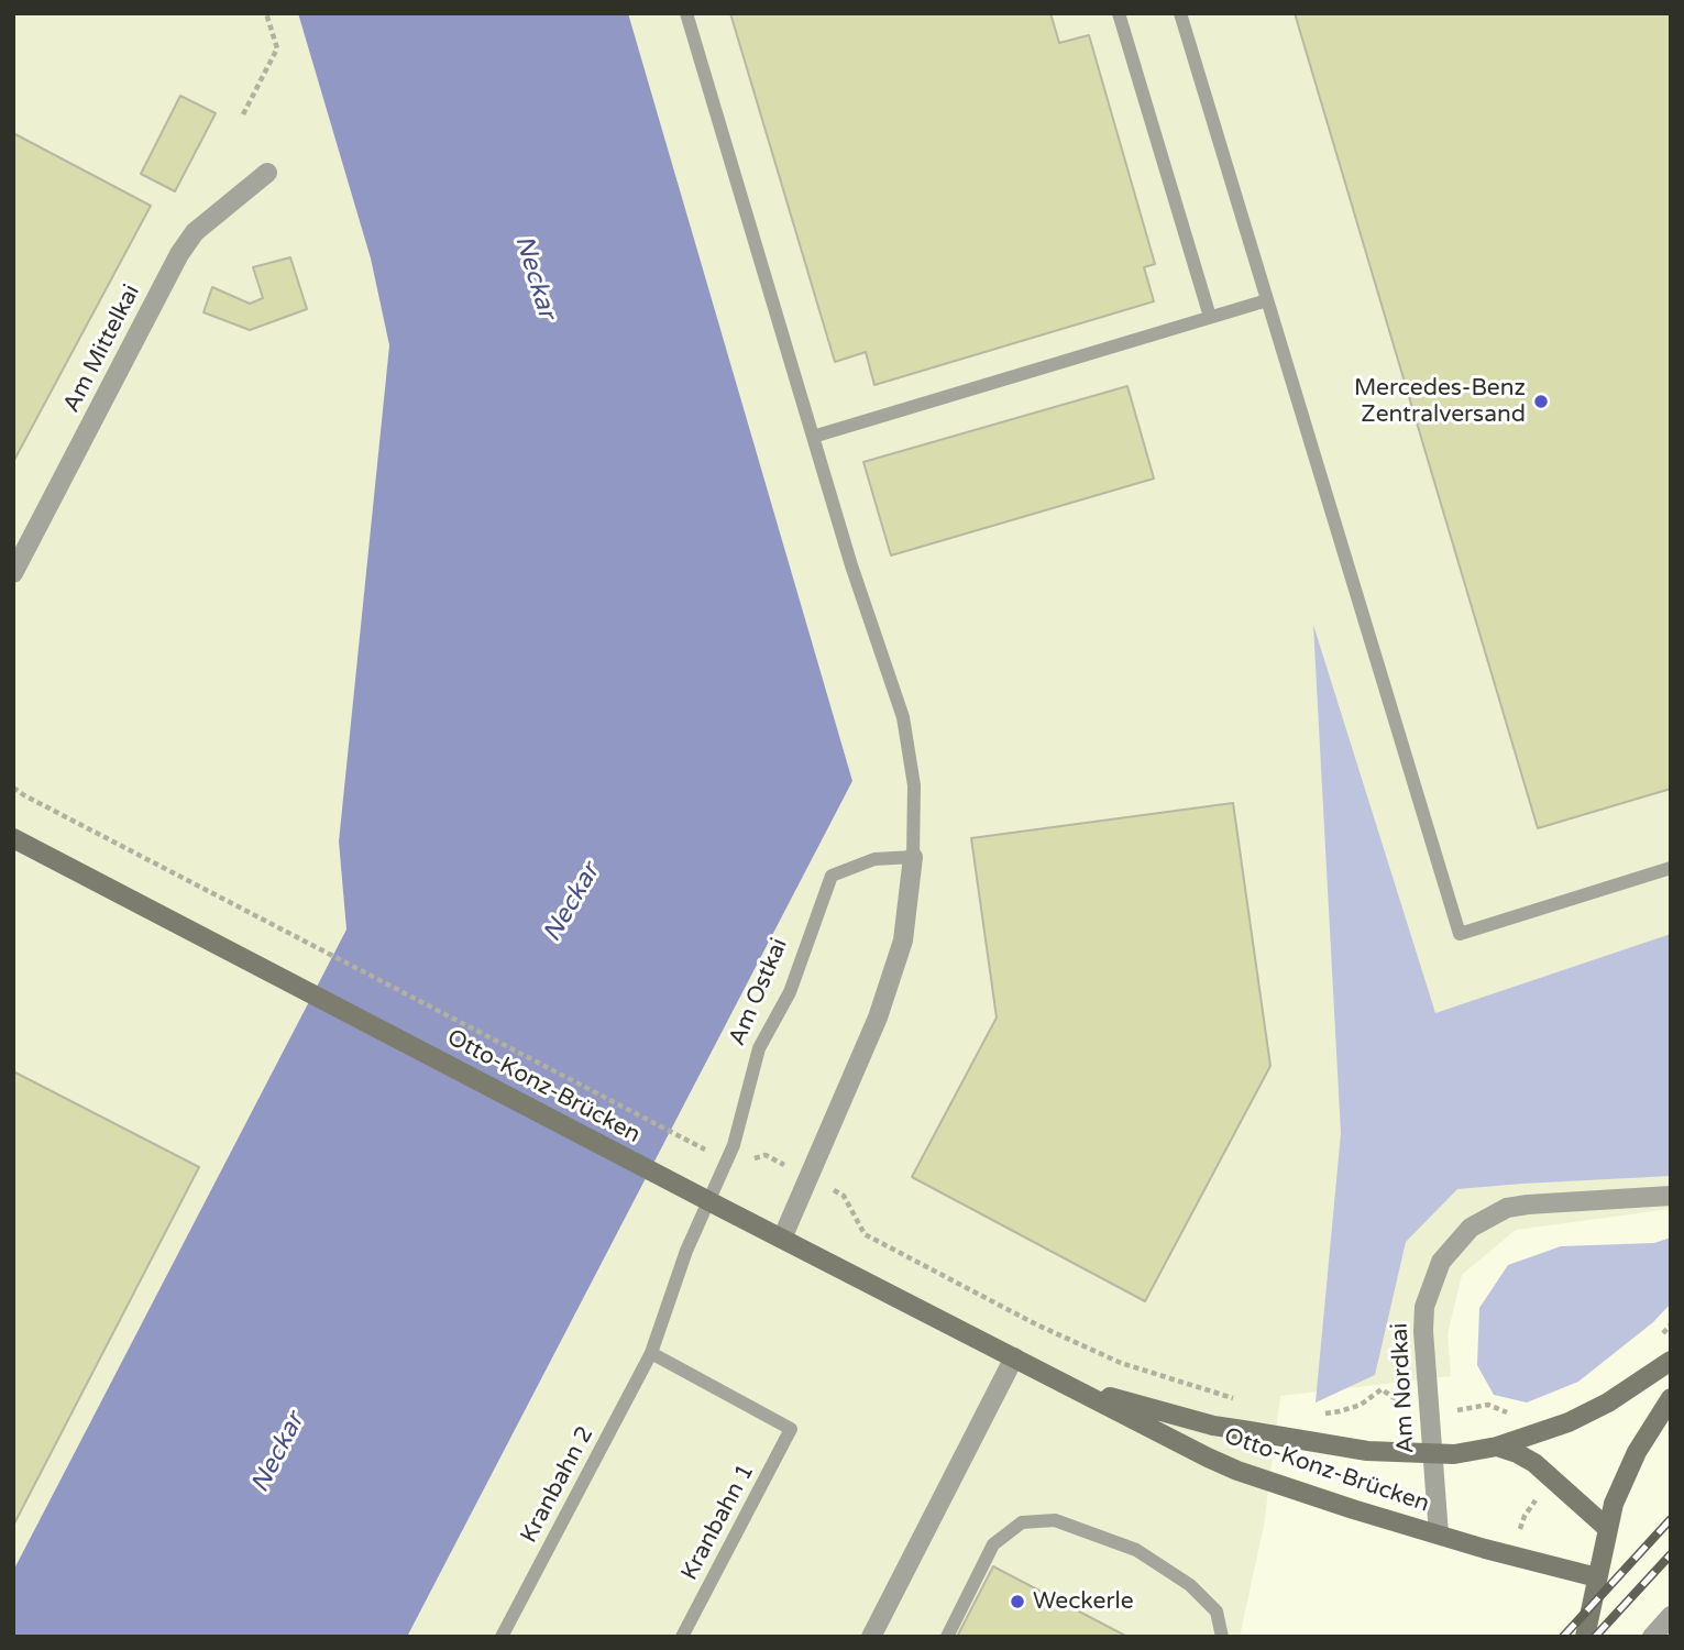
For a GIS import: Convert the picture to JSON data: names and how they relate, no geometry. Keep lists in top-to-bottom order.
{
  "streets": {
    "main road": ["Otto-Konz-Brücken"],
    "street": ["Am Mittelkai", "Am Nordkai"],
    "lane": ["Am Ostkai", "Kranbahn 2", "Kranbahn 1"]
  },
  "crossings": [
    ["Am Ostkai", "Kranbahn 2"],
    ["Am Ostkai", "Kranbahn 1"],
    ["Otto-Konz-Brücken", "Am Nordkai"],
    ["Kranbahn 2", "Kranbahn 1"]
  ],
  "water": ["Neckar"],
  "places": ["Mercedes-Benz Zentralversand", "Weckerle"]
}
